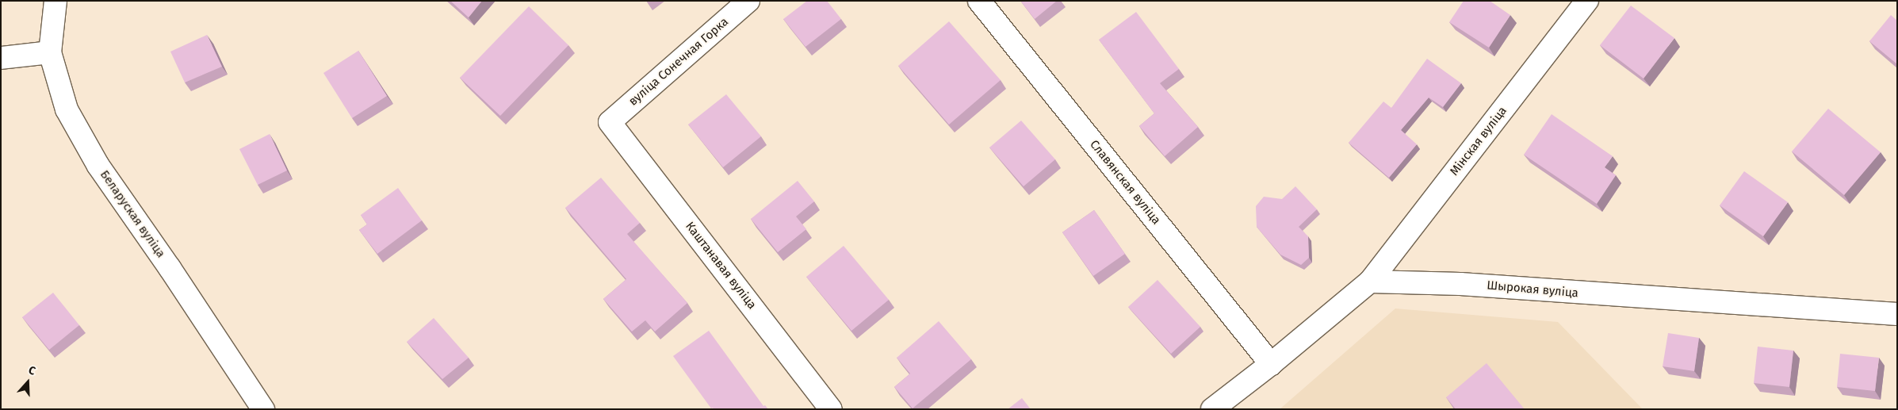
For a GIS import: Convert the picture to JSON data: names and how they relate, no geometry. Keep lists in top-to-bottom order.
{
  "streets": {
    "street": [
      "вуліца Сонечная Горка",
      "Мінская вуліца",
      "Славянская вуліца",
      "Беларуская вуліца",
      "Каштанавая вуліца",
      "Шырокая вуліца"
    ]
  },
  "crossings": [
    ["вуліца Сонечная Горка", "Каштанавая вуліца"],
    ["Мінская вуліца", "Шырокая вуліца"]
  ],
  "north": "top"
}
